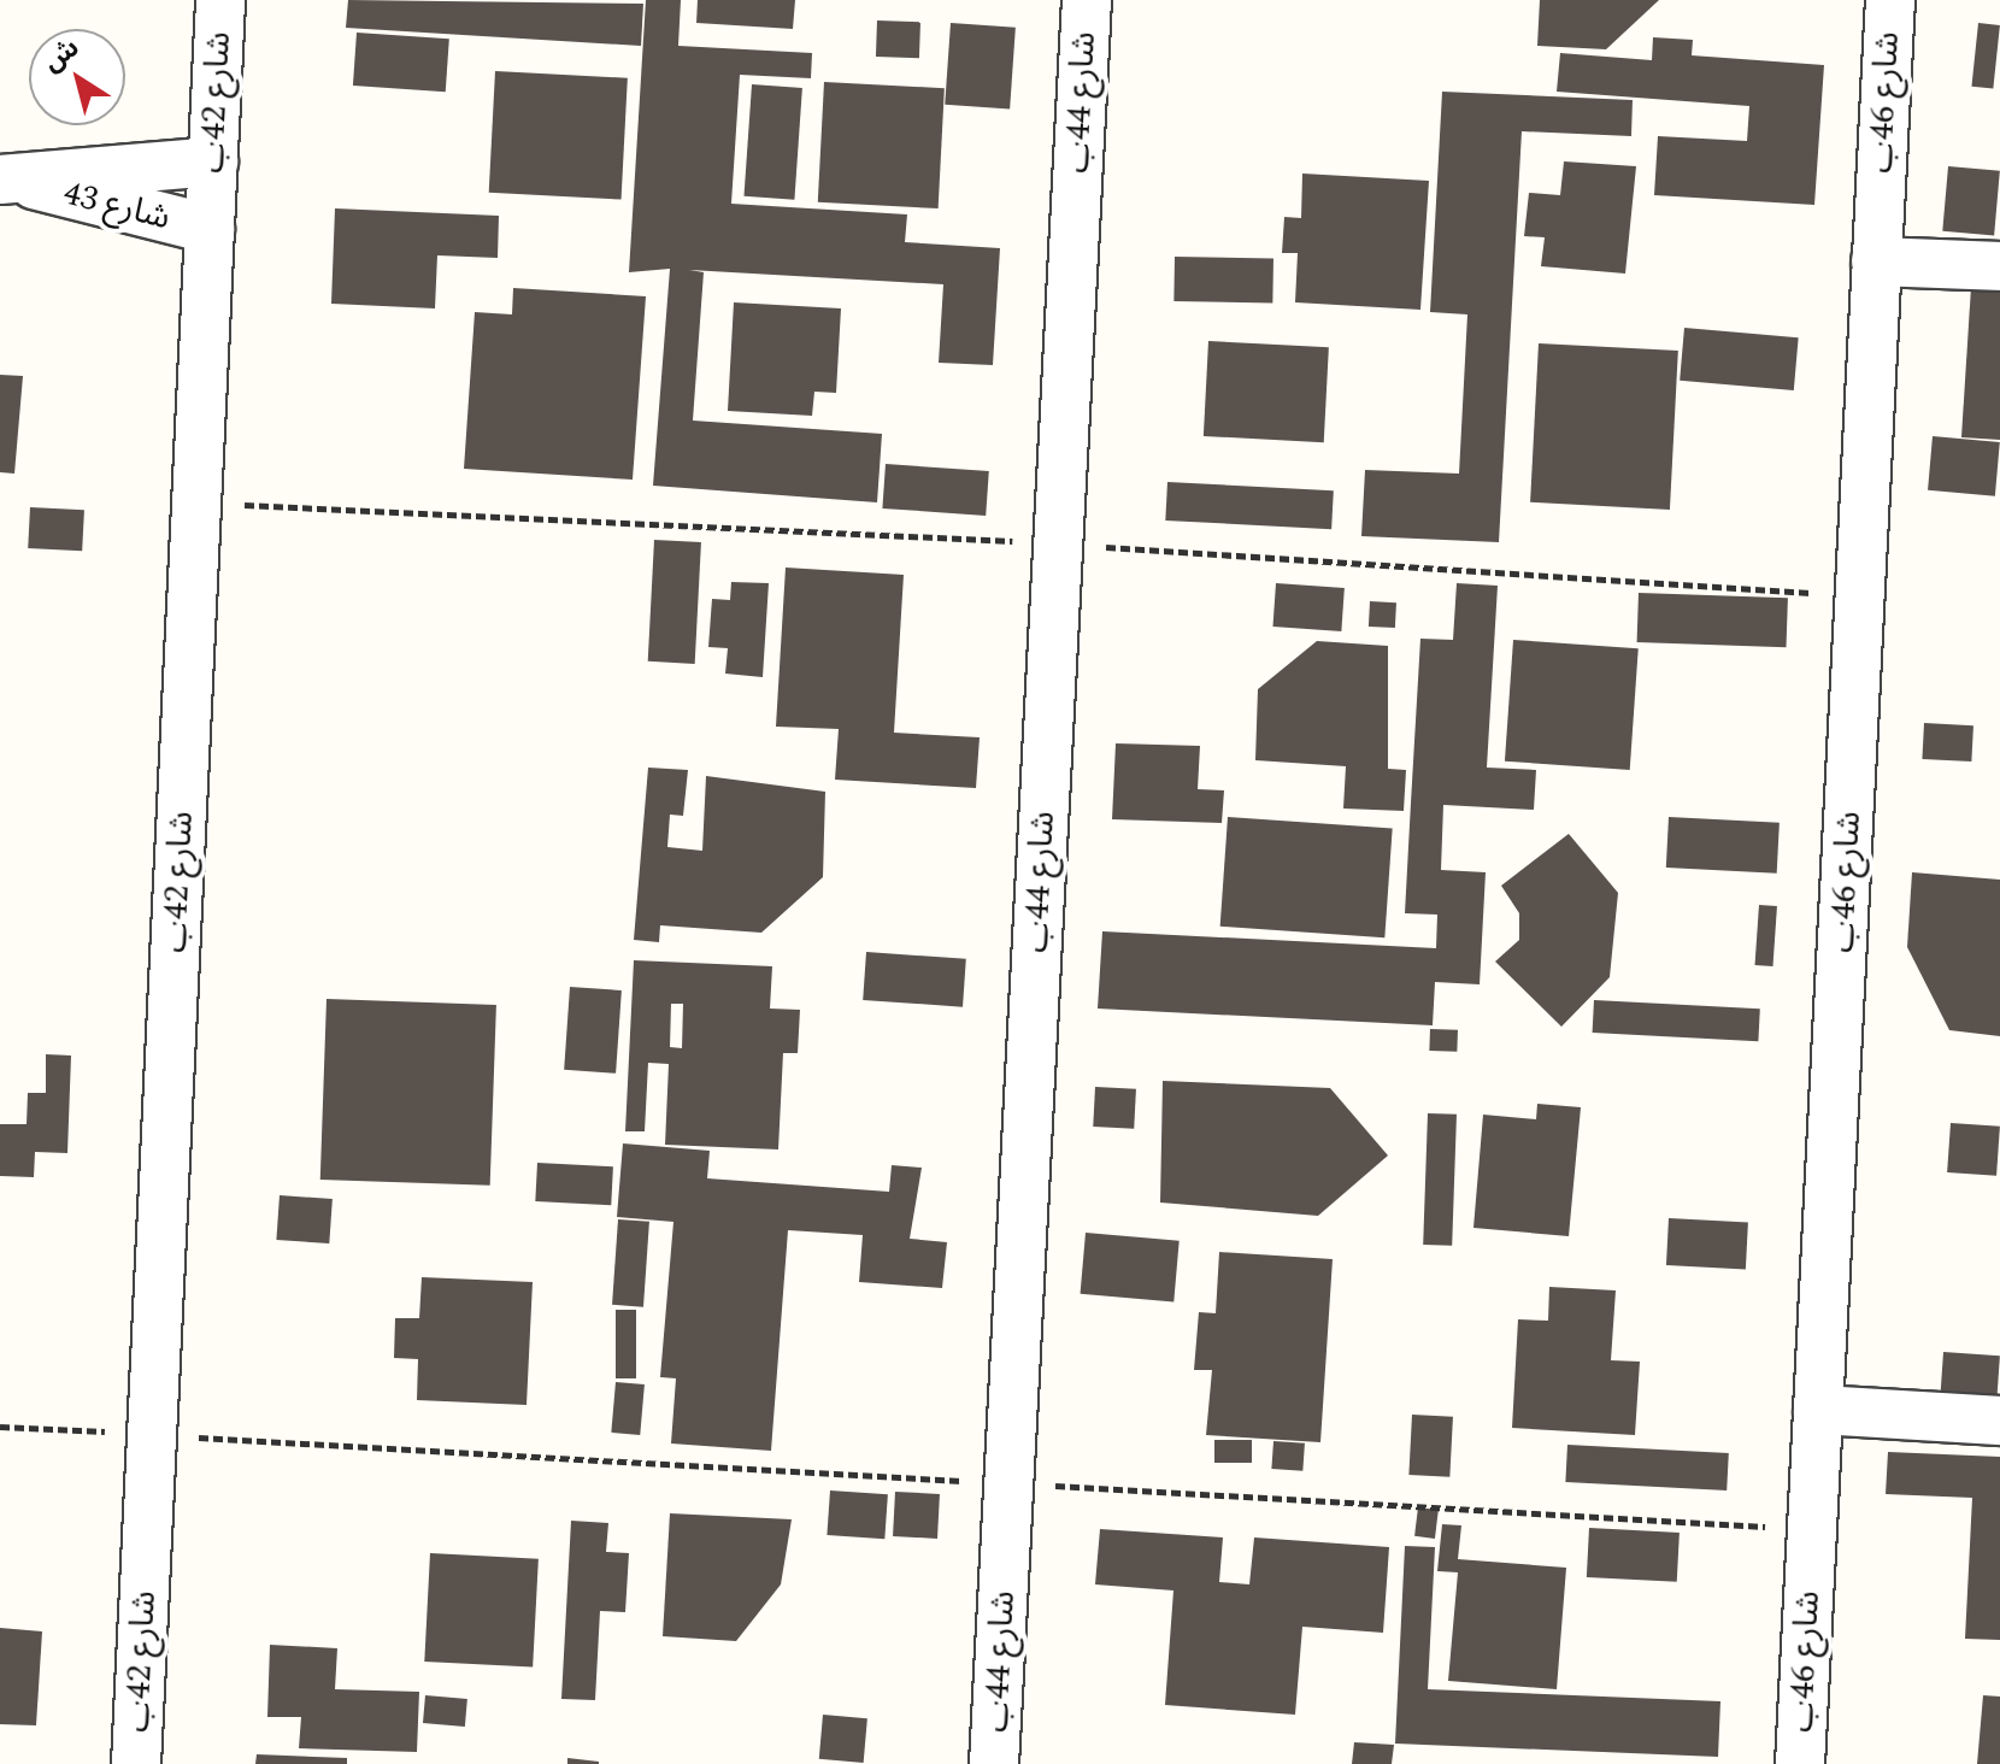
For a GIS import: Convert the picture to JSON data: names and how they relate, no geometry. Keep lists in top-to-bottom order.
{
  "streets": {
    "street": [
      "شارع 42ب",
      "شارع 44ب",
      "شارع 46ب",
      "شارع 43"
    ]
  },
  "crossings": [
    ["شارع 42ب", "شارع 43"]
  ],
  "north": "top left"
}
